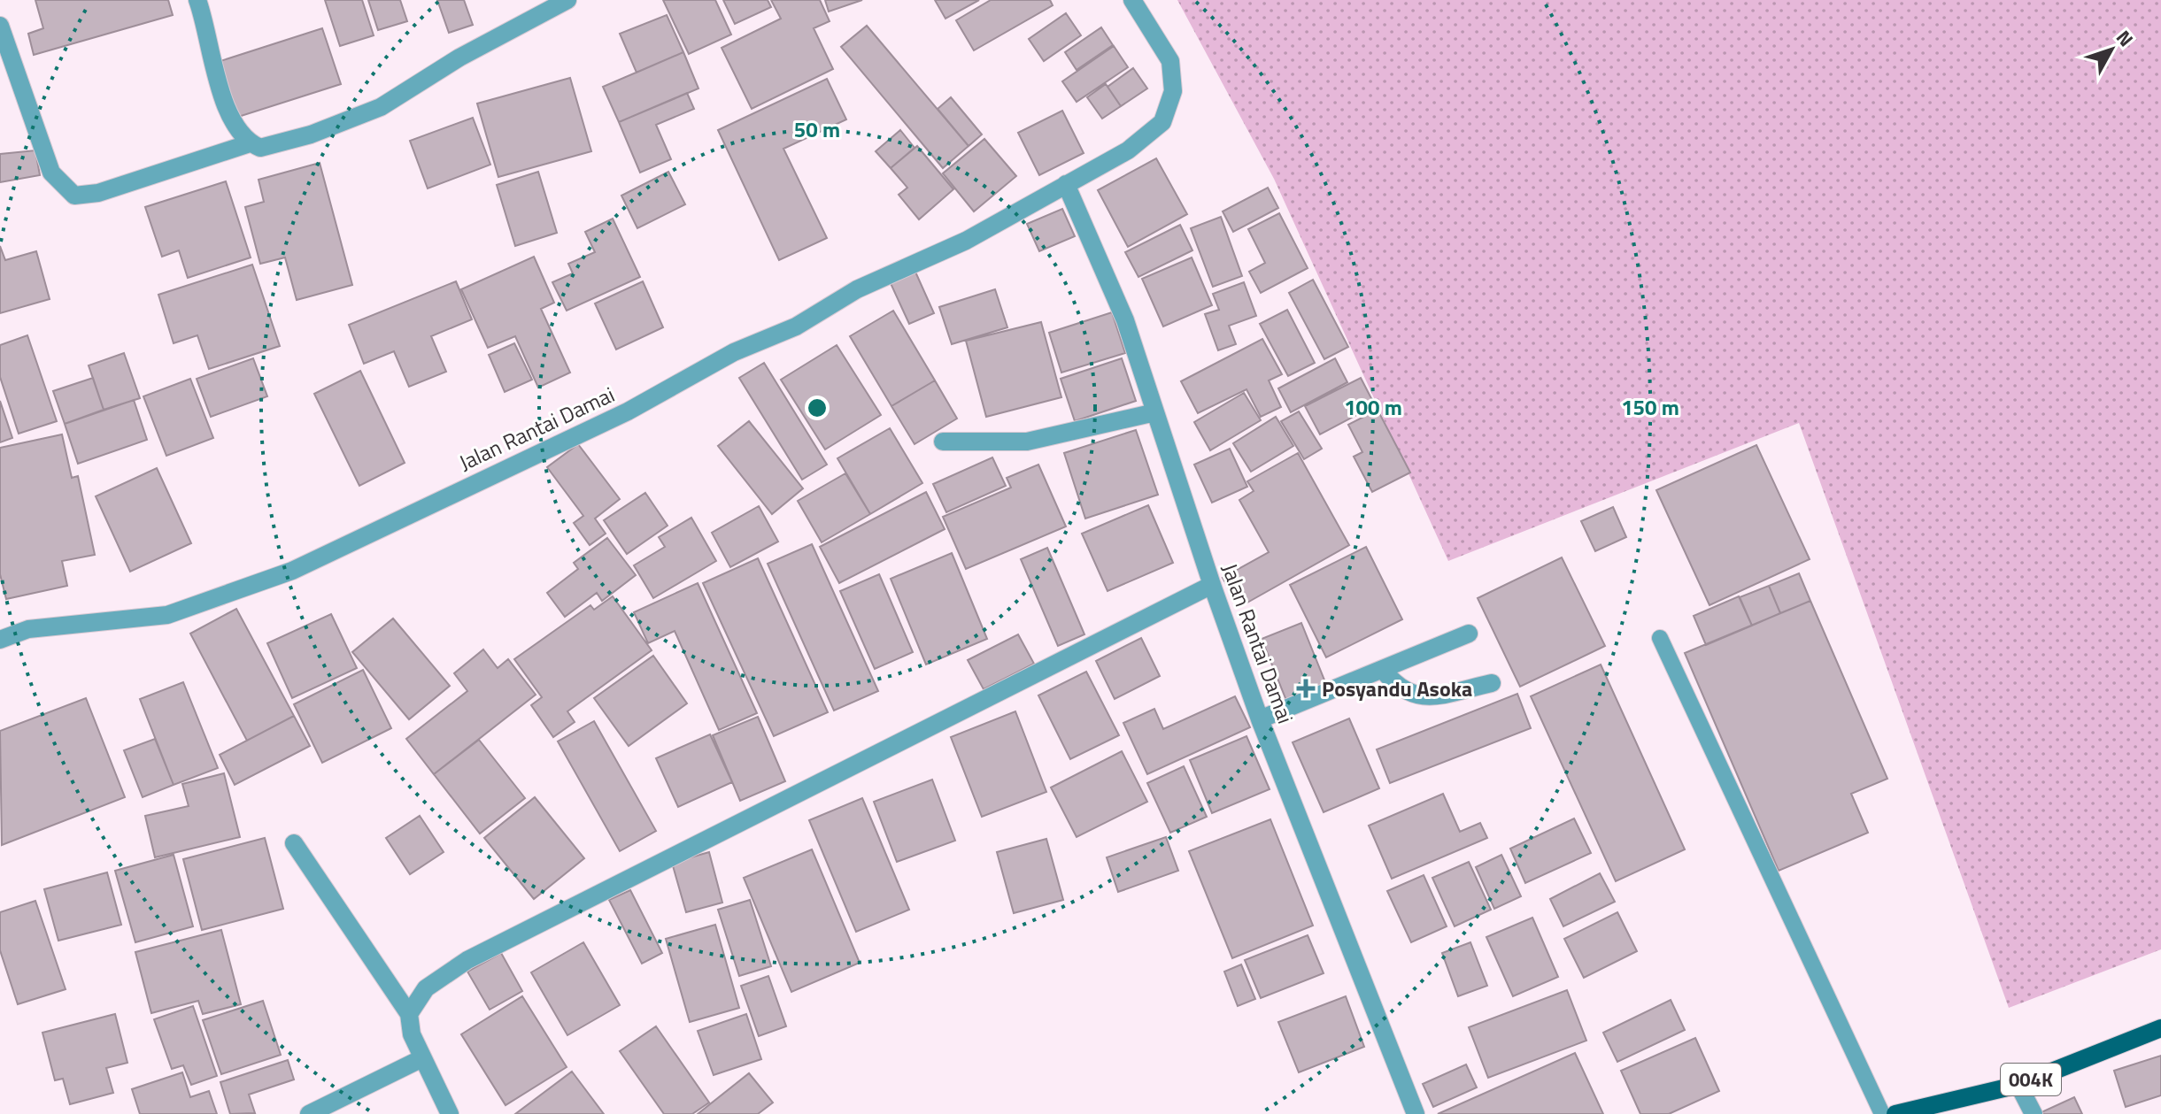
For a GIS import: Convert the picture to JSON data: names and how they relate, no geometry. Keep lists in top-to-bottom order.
{
  "streets": {
    "main road": ["004K"],
    "street": ["Jalan Rantai Damai"]
  },
  "places": {
    "health": ["Posyandu Asoka"]
  },
  "north": "top right",
  "rings": ["50 m", "100 m", "150 m"]
}
